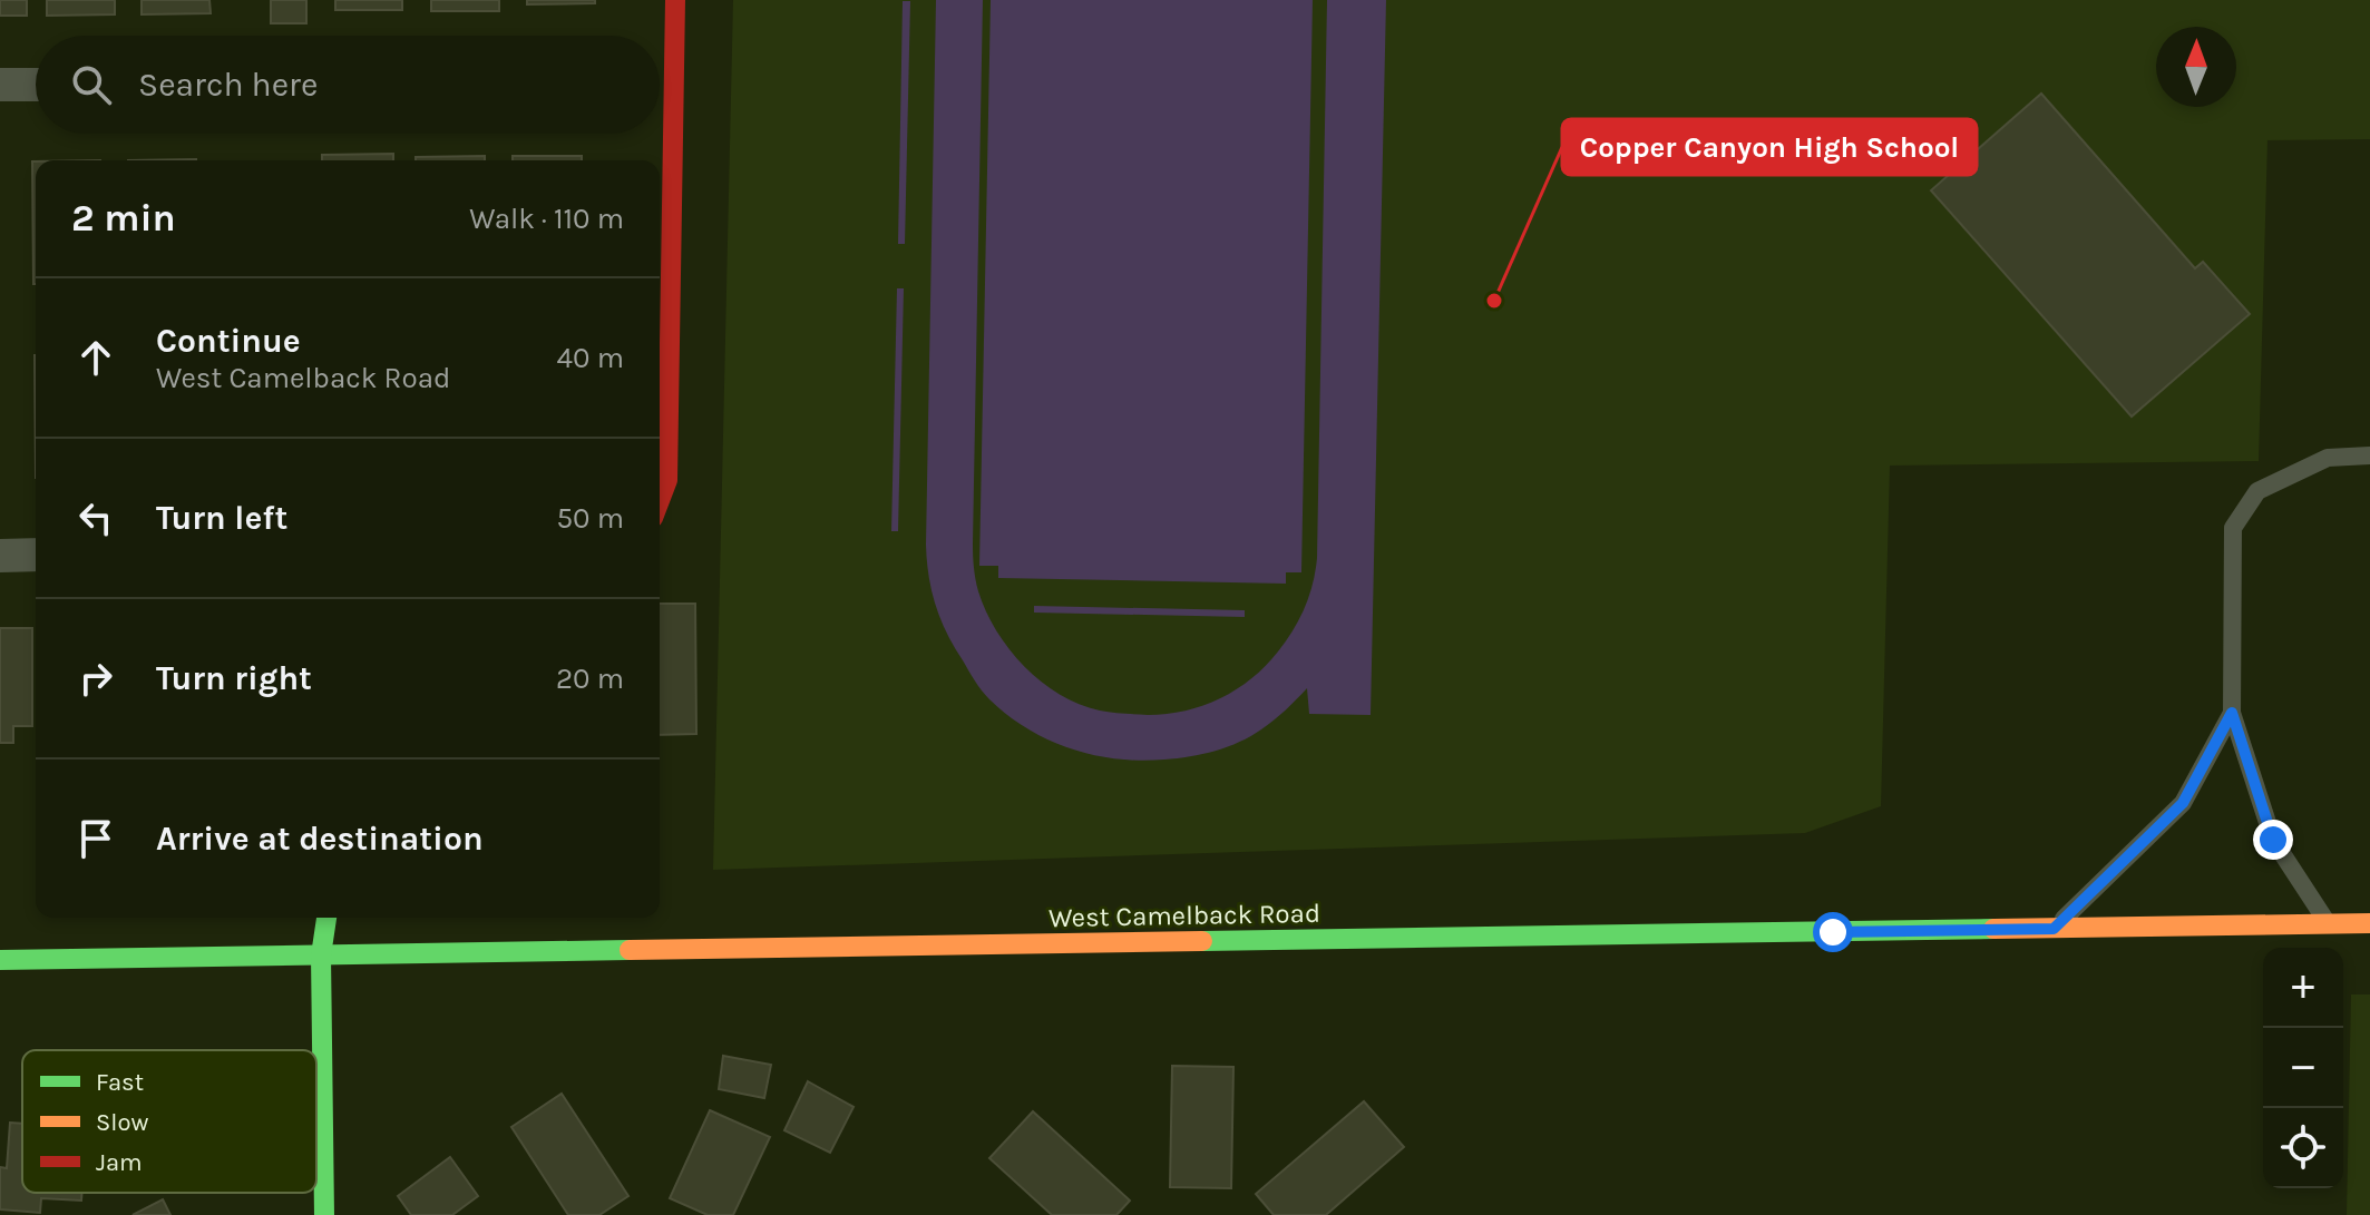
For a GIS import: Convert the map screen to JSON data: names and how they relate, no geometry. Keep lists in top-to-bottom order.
{
  "streets": {
    "main road": ["West Camelback Road"]
  },
  "places": ["Copper Canyon High School"],
  "legend": ["Fast", "Slow", "Jam"],
  "north": "top",
  "page": {
    "search": "Search here",
    "heading": ["2 min", "Walk · 110 m"],
    "list": [
      ["Continue", "West Camelback Road", "40 m"],
      ["Turn left", "50 m"],
      ["Turn right", "20 m"],
      "Arrive at destination"
    ],
    "map_buttons": ["+", "−"]
  }
}
